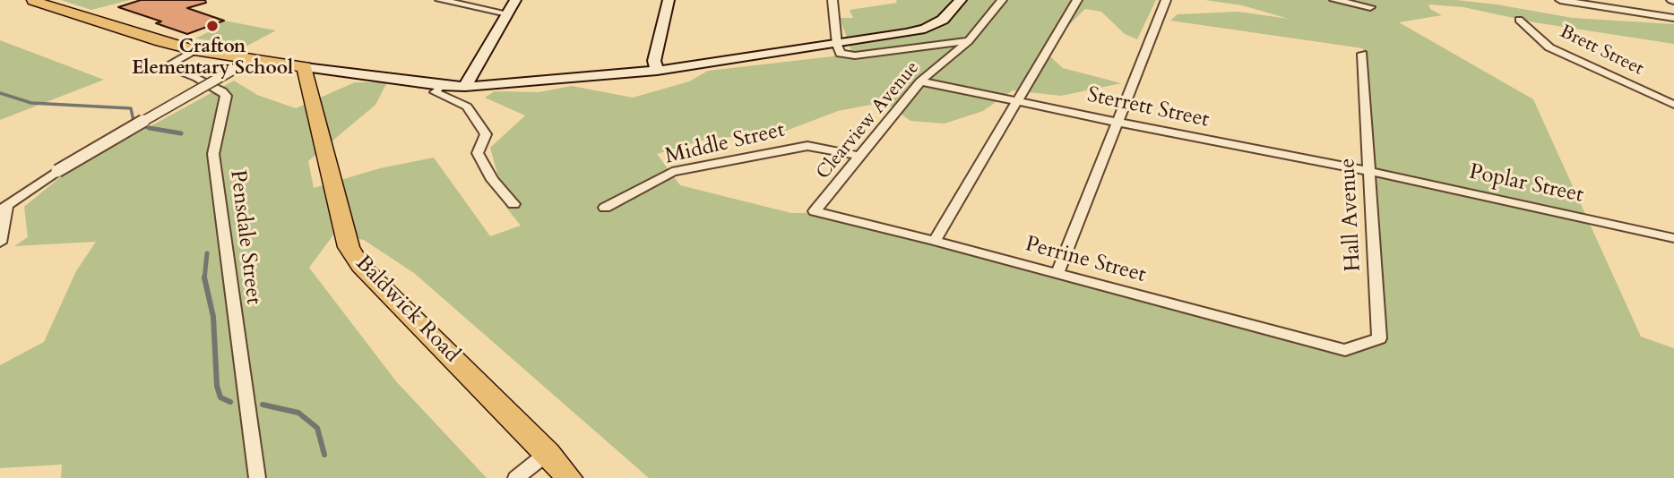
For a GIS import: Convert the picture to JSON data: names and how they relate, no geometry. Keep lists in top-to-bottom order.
{
  "streets": {
    "main road": ["Baldwick Road"],
    "street": [
      "Brett Street",
      "Sterrett Street",
      "Clearview Avenue",
      "Middle Street",
      "Poplar Street",
      "Hall Avenue",
      "Pensdale Street",
      "Perrine Street"
    ]
  },
  "crossings": [
    ["Sterrett Street", "Clearview Avenue"],
    ["Sterrett Street", "Poplar Street"],
    ["Sterrett Street", "Hall Avenue"],
    ["Clearview Avenue", "Middle Street"],
    ["Clearview Avenue", "Perrine Street"],
    ["Poplar Street", "Hall Avenue"],
    ["Hall Avenue", "Perrine Street"]
  ],
  "places": ["Crafton Elementary School"]
}
